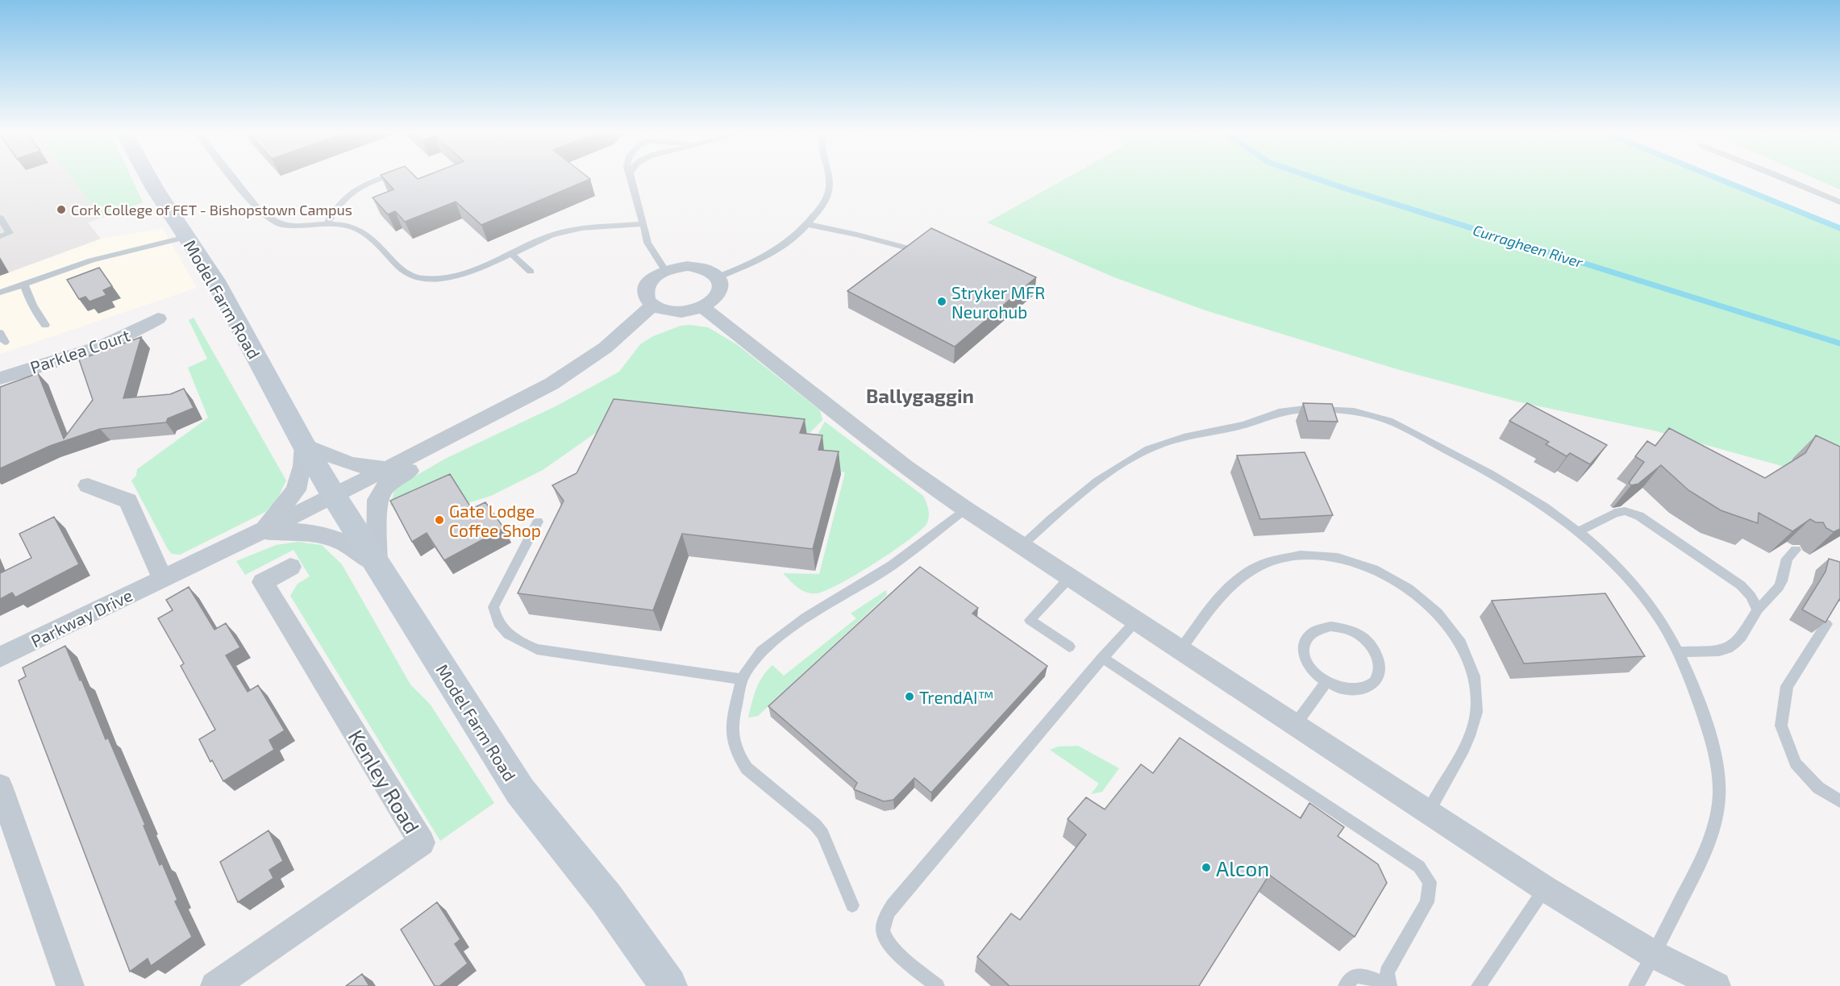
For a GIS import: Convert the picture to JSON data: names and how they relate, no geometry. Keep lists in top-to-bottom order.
{
  "streets": {
    "main road": ["Model Farm Road"],
    "street": ["Parklea Court", "Parkway Drive", "Kenley Road"]
  },
  "crossings": [
    ["Model Farm Road", "Parkway Drive"]
  ],
  "districts": ["Ballygaggin"],
  "water": ["Curragheen River"],
  "places": [
    "Cork College of FET - Bishopstown Campus",
    "Stryker MFR Neurohub",
    "Gate Lodge Coffee Shop",
    "TrendAI™",
    "Alcon"
  ]
}
